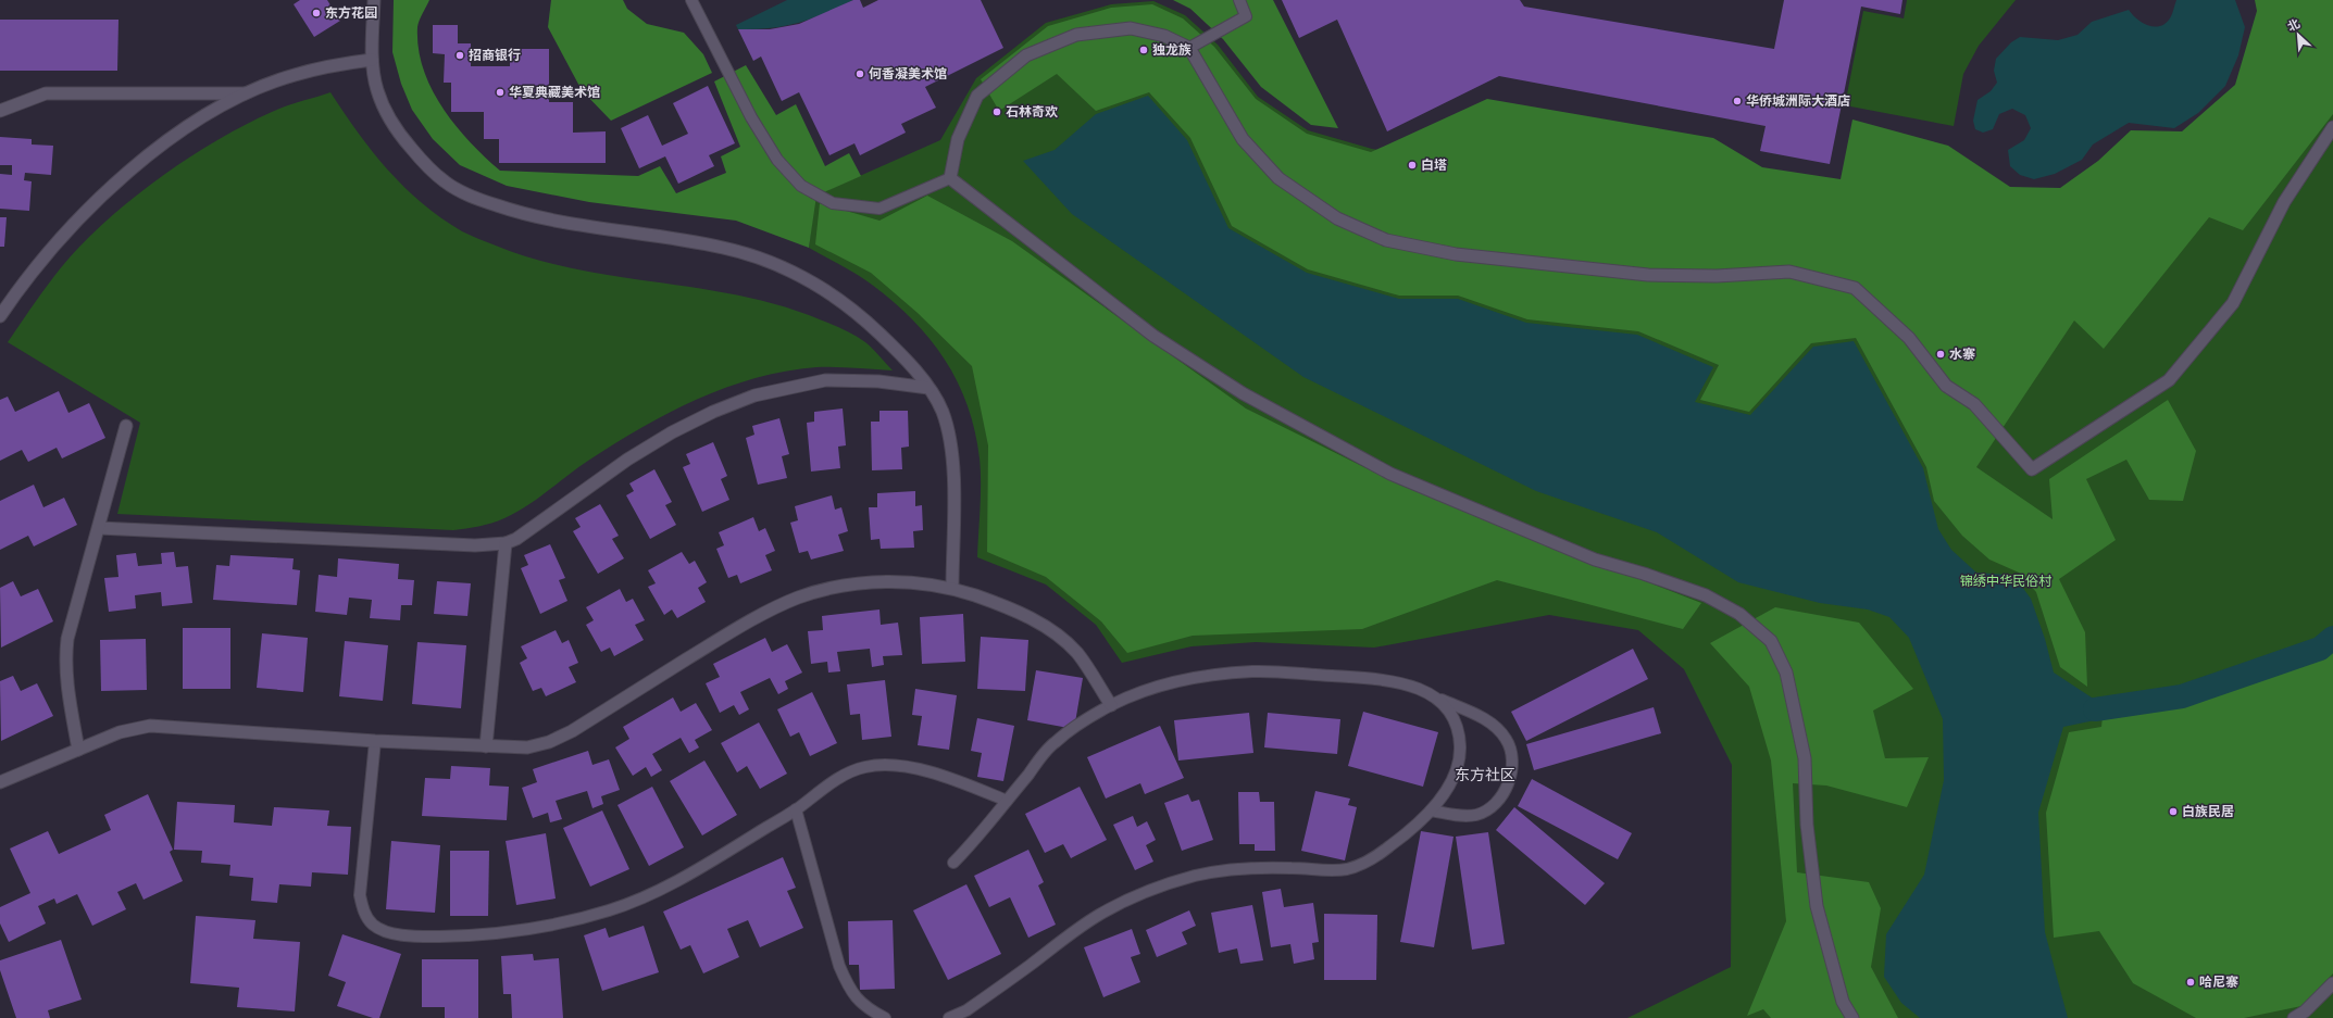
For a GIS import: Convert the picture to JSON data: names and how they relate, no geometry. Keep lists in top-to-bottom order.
{
  "districts": ["东方社区"],
  "parks": ["锦绣中华民俗村"],
  "places": [
    "东方花园",
    "独龙族",
    "招商银行",
    "何香凝美术馆",
    "华夏典藏美术馆",
    "华侨城洲际大酒店",
    "石林奇欢",
    "白塔",
    "水寨",
    "白族民居",
    "哈尼寨"
  ],
  "north": "top left"
}
